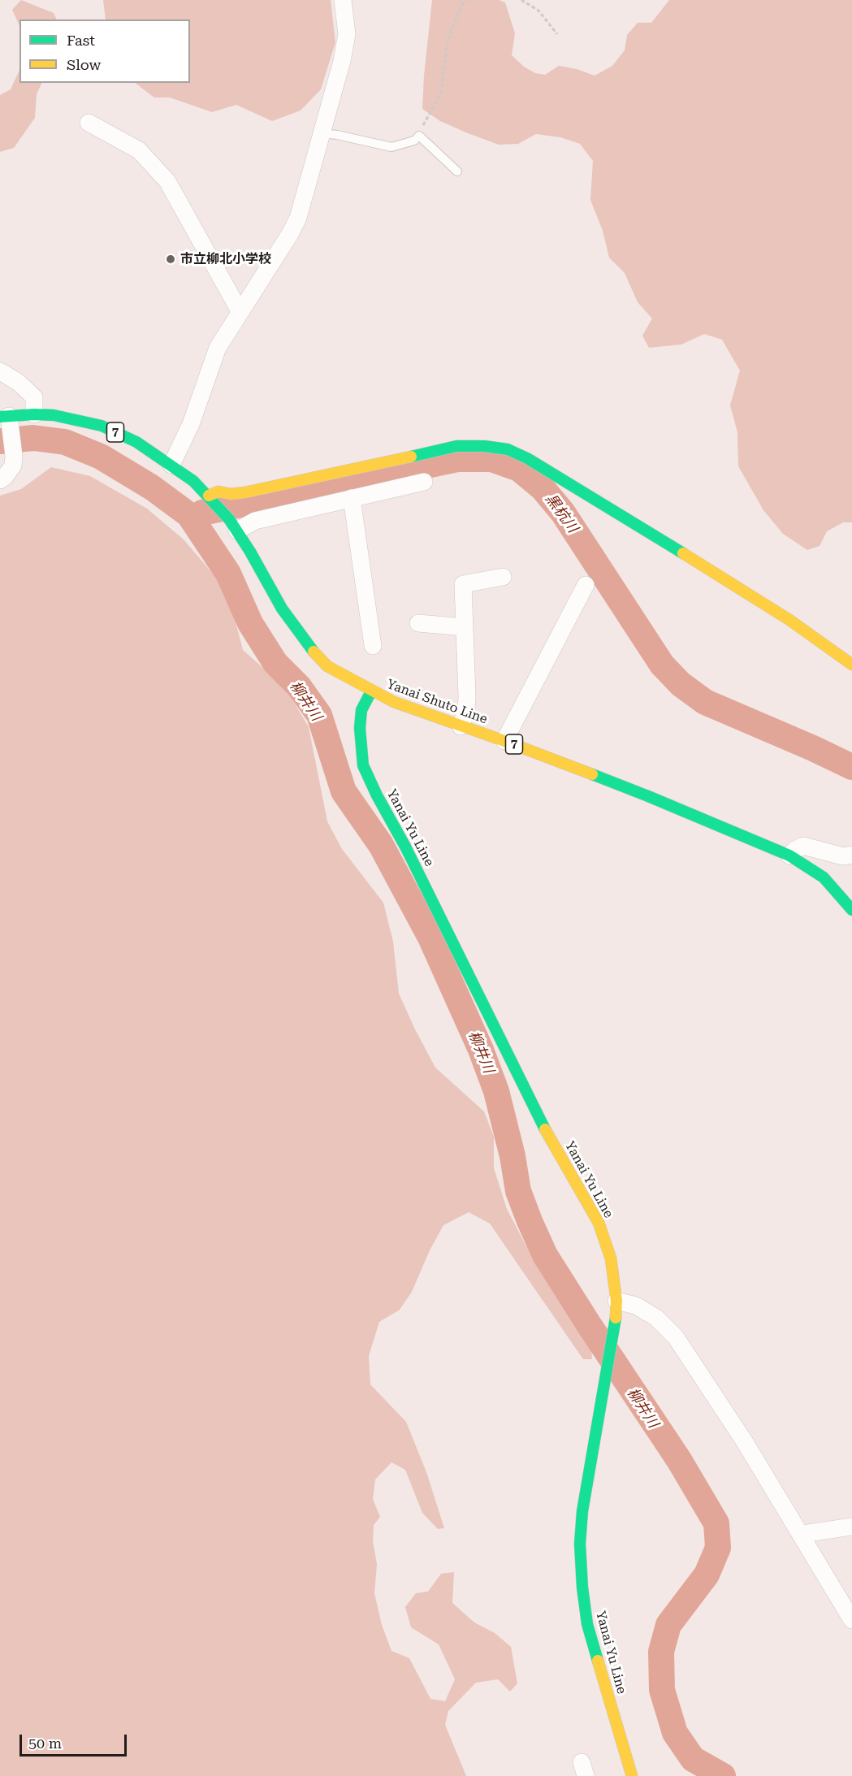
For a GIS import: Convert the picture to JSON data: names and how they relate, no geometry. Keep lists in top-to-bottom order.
{
  "streets": {
    "main road": ["7", "Yanai Shuto Line", "Yanai Yu Line"]
  },
  "crossings": [
    ["Yanai Shuto Line", "Yanai Yu Line"]
  ],
  "water": ["黒杭川", "柳井川"],
  "places": ["市立柳北小学校"],
  "legend": ["Fast", "Slow"],
  "scale_bar": "50 m"
}
